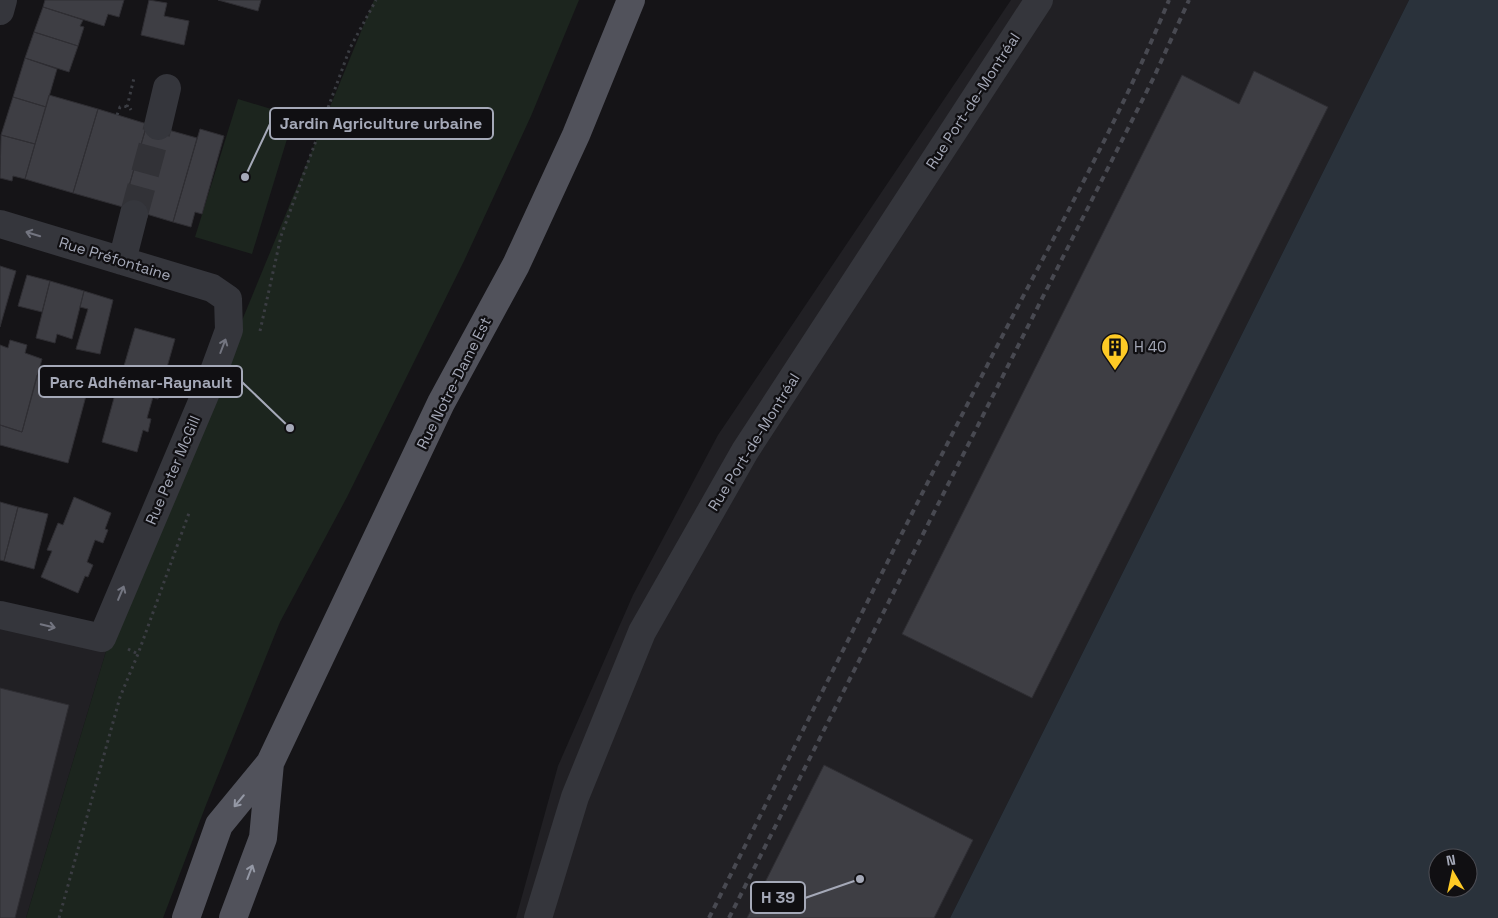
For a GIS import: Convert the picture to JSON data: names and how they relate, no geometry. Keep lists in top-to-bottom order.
{
  "streets": {
    "main road": ["Rue Notre-Dame Est"],
    "street": ["Rue Port-de-Montréal", "Rue Préfontaine", "Rue Peter McGill"]
  },
  "crossings": [
    ["Rue Préfontaine", "Rue Peter McGill"]
  ],
  "one_way": ["Rue Préfontaine", "Rue Peter McGill"],
  "places": {
    "other": ["Jardin Agriculture urbaine", "Parc Adhémar-Raynault", "H 39"],
    "building": ["H 40"]
  },
  "north": "top"
}
